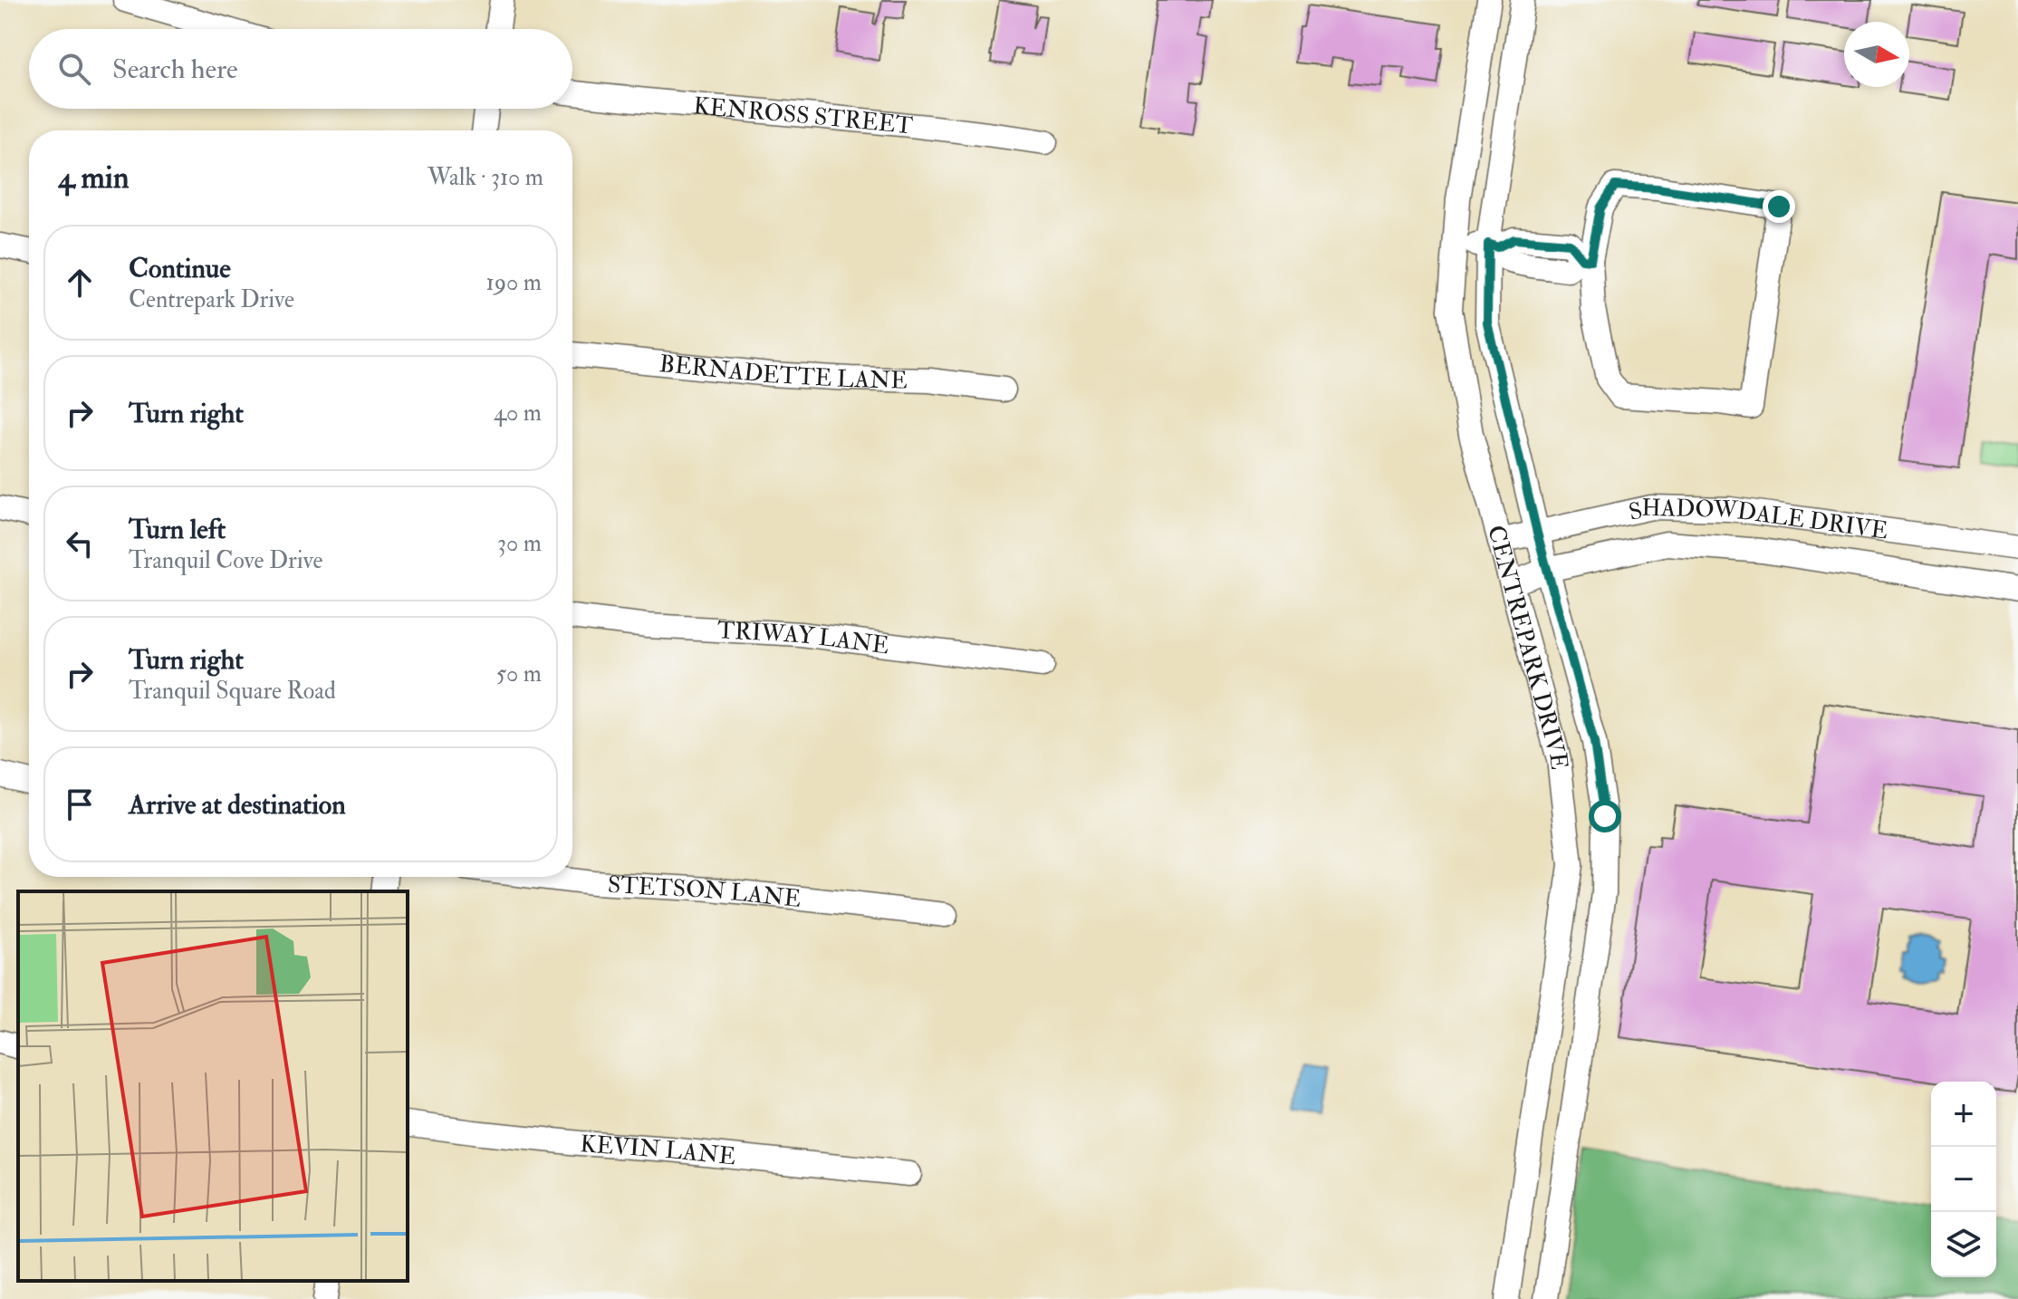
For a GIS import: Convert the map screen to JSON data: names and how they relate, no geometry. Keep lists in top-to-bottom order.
{
  "streets": {
    "street": [
      "KENROSS STREET",
      "BERNADETTE LANE",
      "SHADOWDALE DRIVE",
      "TRIWAY LANE",
      "CENTREPARK DRIVE",
      "STETSON LANE",
      "KEVIN LANE"
    ]
  },
  "crossings": [
    ["SHADOWDALE DRIVE", "CENTREPARK DRIVE"]
  ],
  "north": "right",
  "page": {
    "search": "Search here",
    "heading": ["4 min", "Walk · 310 m"],
    "list": [
      ["Continue", "Centrepark Drive", "190 m"],
      ["Turn right", "40 m"],
      ["Turn left", "Tranquil Cove Drive", "30 m"],
      ["Turn right", "Tranquil Square Road", "50 m"],
      "Arrive at destination"
    ],
    "map_buttons": ["+", "−"]
  }
}
